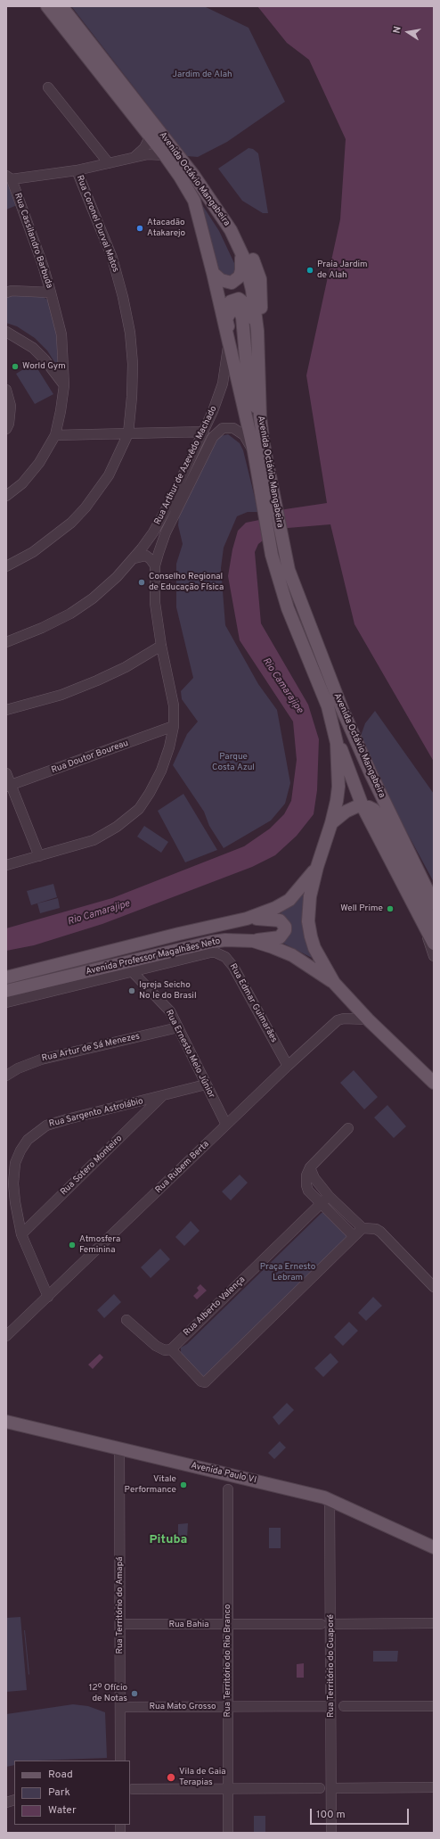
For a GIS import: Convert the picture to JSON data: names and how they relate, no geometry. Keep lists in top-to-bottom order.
{
  "streets": {
    "main road": ["Avenida Octávio Mangabeira", "Avenida Professor Magalhães Neto", "Avenida Paulo VI"],
    "street": [
      "Rua Coronel Durval Matos",
      "Rua Cassilandro Barbuda",
      "Rua Arthur de Azevêdo Machado",
      "Rua Doutor Boureau",
      "Rua Edmar Guimarães",
      "Rua Artur de Sá Menezes",
      "Rua Ernesto Melo Júnior",
      "Rua Sargento Astrolábio",
      "Rua Sotero Monteiro",
      "Rua Rubem Berta",
      "Rua Alberto Valença",
      "Rua Território do Amapá",
      "Rua Bahia",
      "Rua Território do Rio Branco",
      "Rua Território do Guaporé",
      "Rua Mato Grosso"
    ]
  },
  "crossings": [
    ["Avenida Octávio Mangabeira", "Rua Arthur de Azevêdo Machado"],
    ["Avenida Octávio Mangabeira", "Avenida Professor Magalhães Neto"],
    ["Avenida Professor Magalhães Neto", "Rua Edmar Guimarães"],
    ["Avenida Professor Magalhães Neto", "Rua Ernesto Melo Júnior"],
    ["Rua Edmar Guimarães", "Rua Rubem Berta"],
    ["Rua Artur de Sá Menezes", "Rua Ernesto Melo Júnior"],
    ["Rua Ernesto Melo Júnior", "Rua Sargento Astrolábio"],
    ["Rua Ernesto Melo Júnior", "Rua Rubem Berta"],
    ["Rua Sargento Astrolábio", "Rua Sotero Monteiro"],
    ["Rua Sargento Astrolábio", "Rua Rubem Berta"],
    ["Avenida Paulo VI", "Rua Território do Amapá"],
    ["Avenida Paulo VI", "Rua Território do Guaporé"],
    ["Rua Território do Amapá", "Rua Bahia"],
    ["Rua Território do Amapá", "Rua Mato Grosso"],
    ["Rua Bahia", "Rua Território do Rio Branco"],
    ["Rua Território do Rio Branco", "Rua Mato Grosso"],
    ["Rua Território do Guaporé", "Rua Mato Grosso"]
  ],
  "districts": ["Pituba"],
  "water": ["Rio Camarajipe"],
  "parks": ["Jardim de Alah", "Parque Costa Azul", "Praça Ernesto Lebram"],
  "places": [
    "Atacadão Atakarejo",
    "Praia Jardim de Alah",
    "World Gym",
    "Conselho Regional de Educação Física",
    "Well Prime",
    "Igreja Seicho No Ie do Brasil",
    "Atmosfera Feminina",
    "Vitale Performance",
    "12º Ofício de Notas",
    "Vila de Gaia Terapias"
  ],
  "legend": ["Road", "Park", "Water"],
  "scale_bar": "100 m",
  "north": "left"
}
